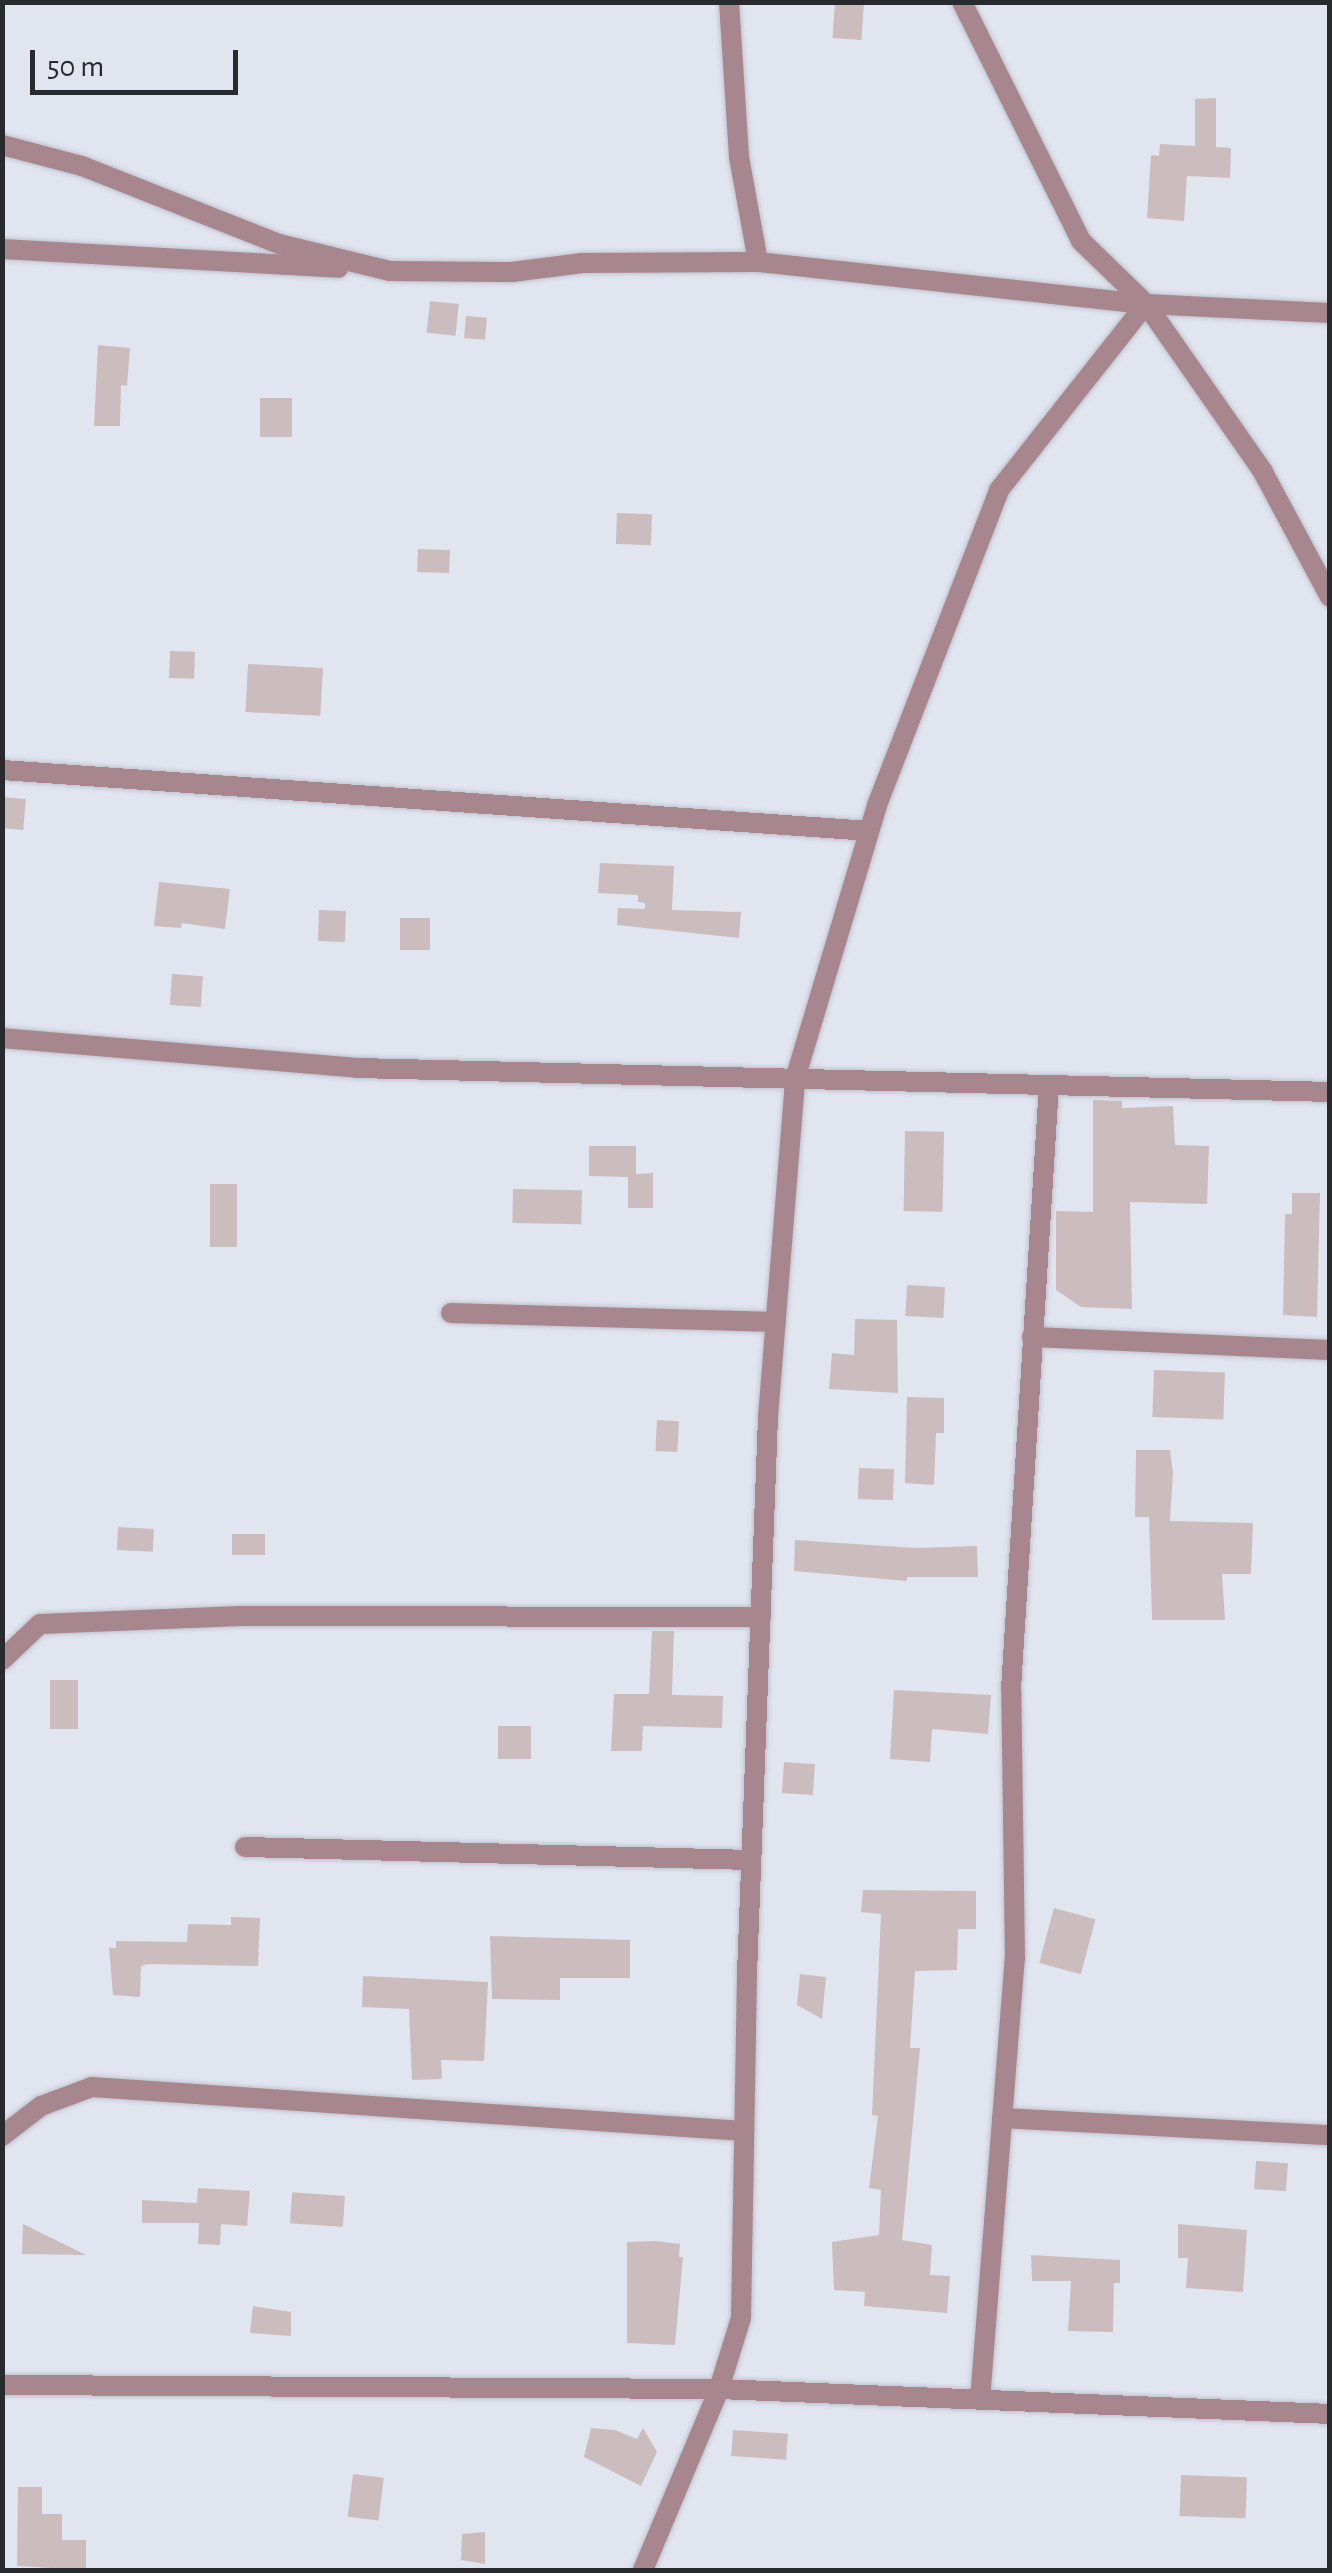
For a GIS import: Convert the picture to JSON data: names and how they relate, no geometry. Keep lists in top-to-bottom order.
{
  "scale_bar": "50 m"
}
